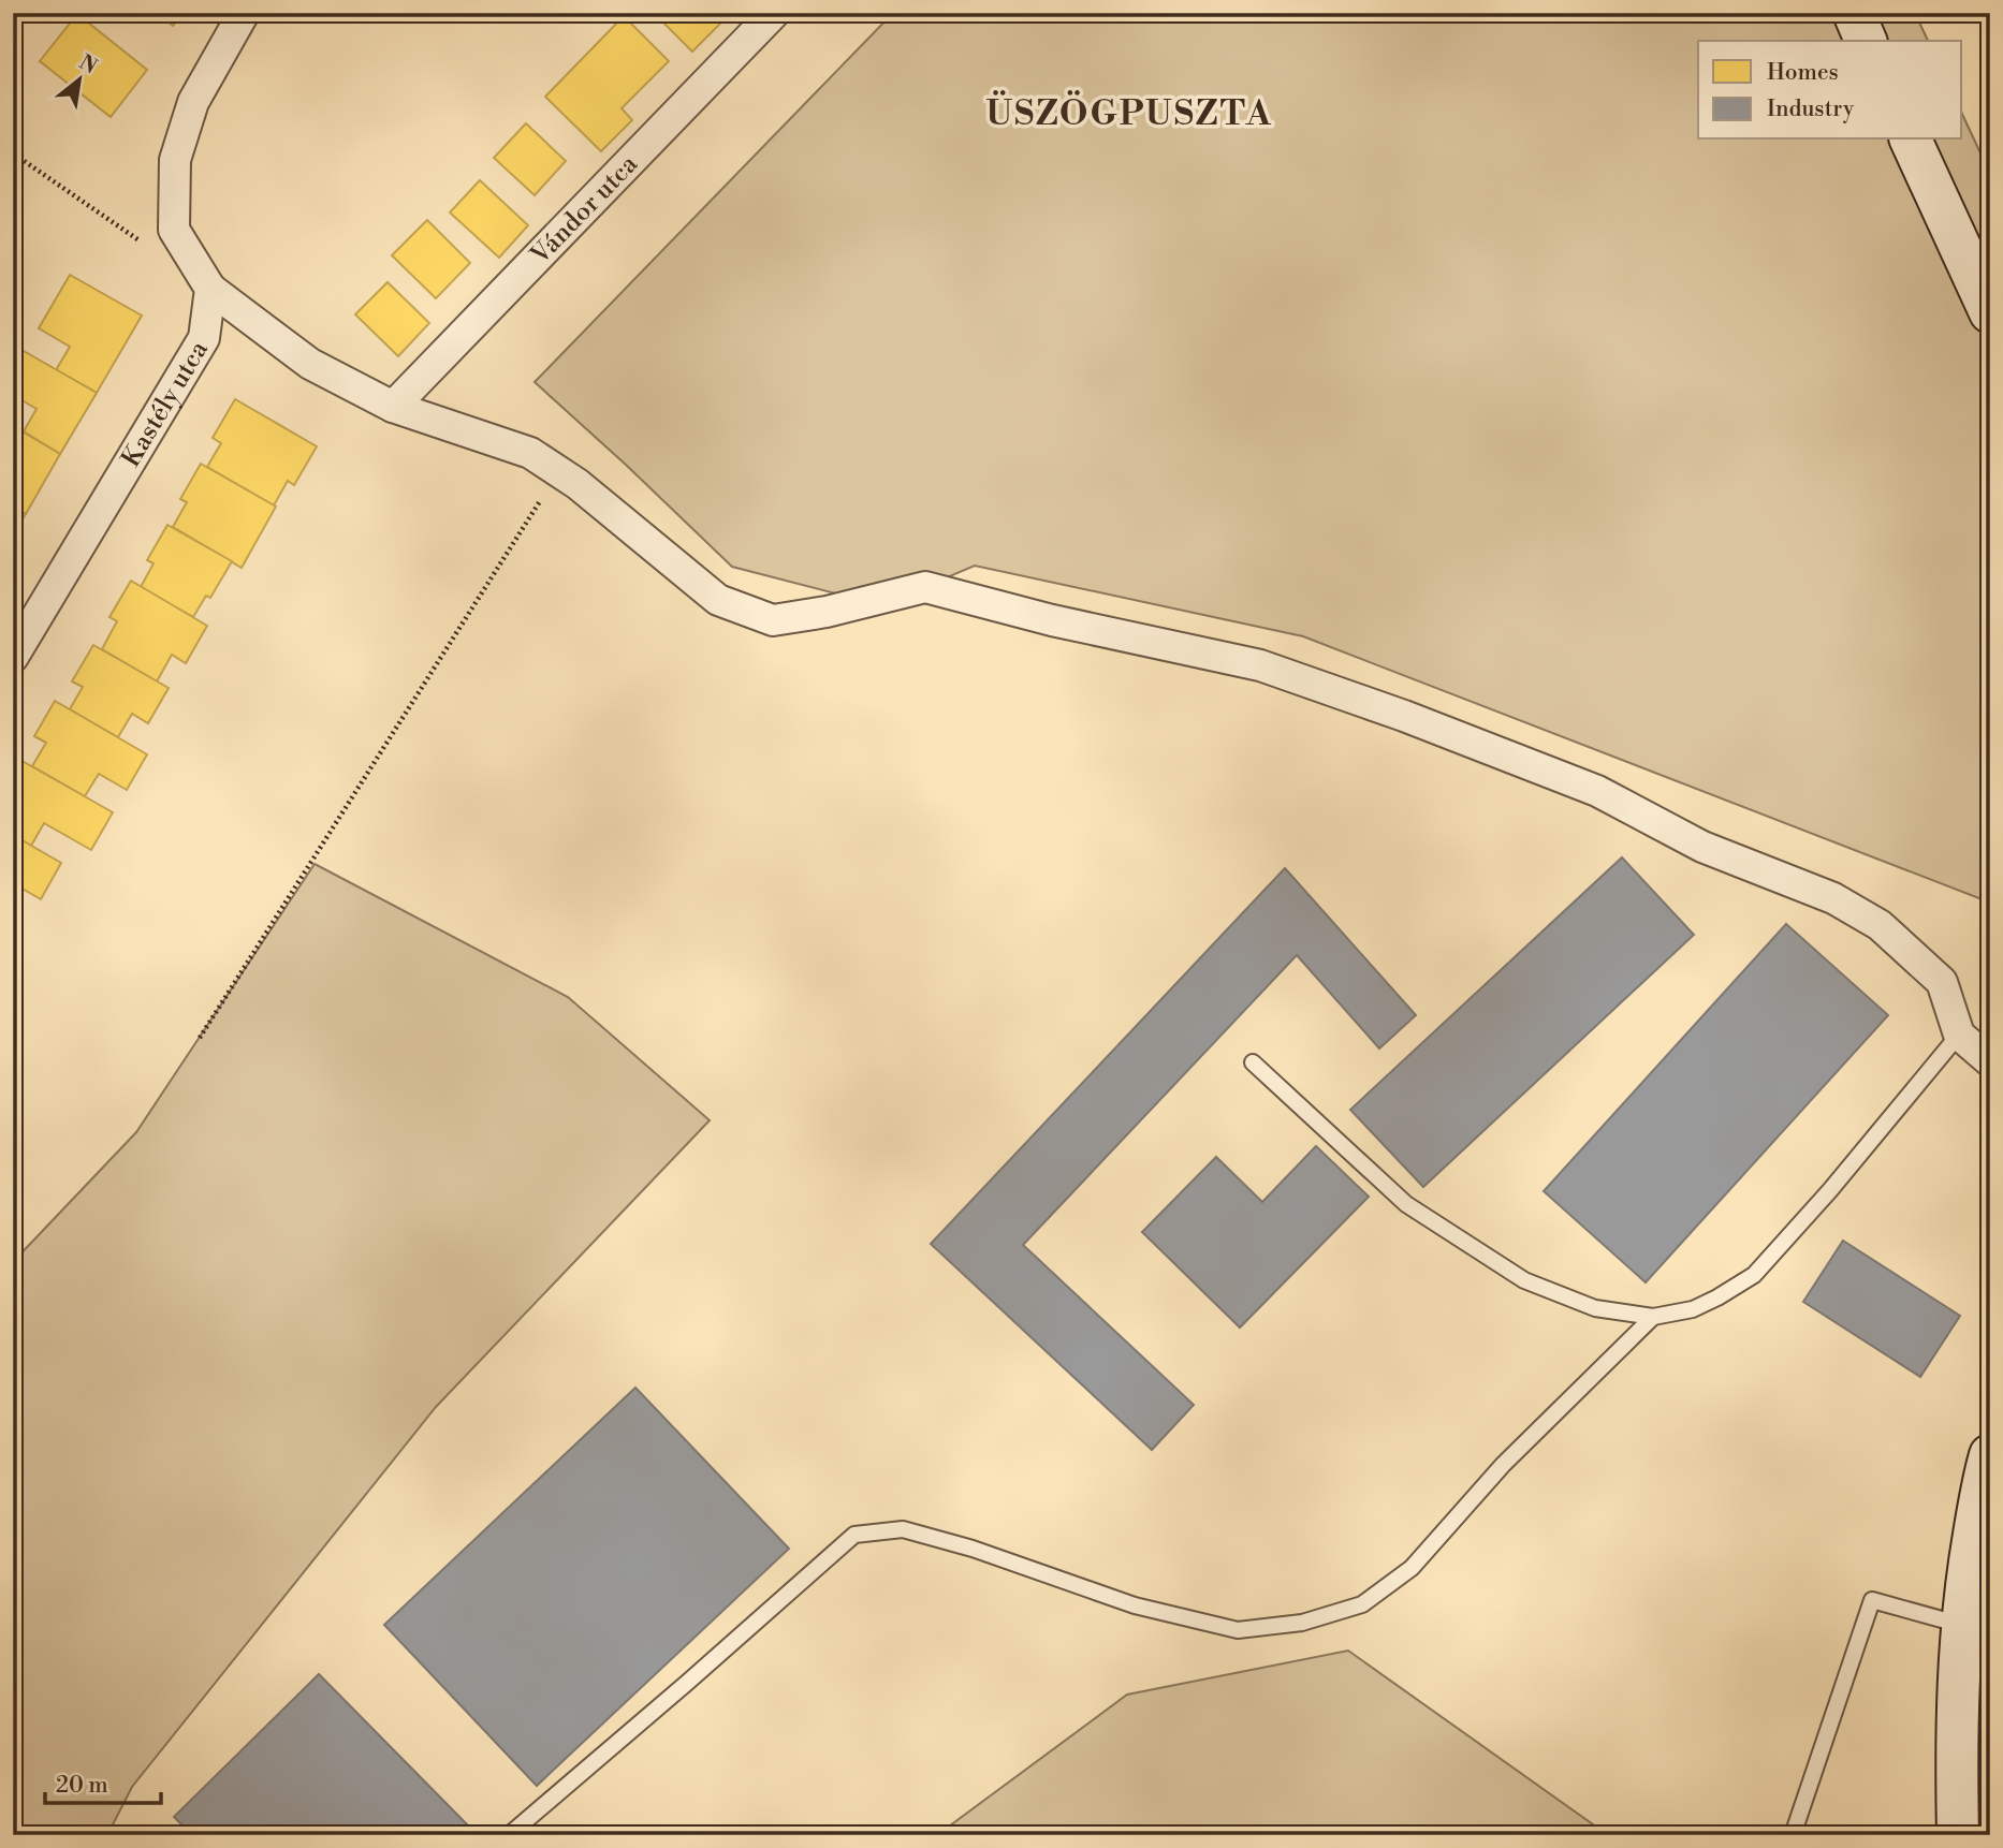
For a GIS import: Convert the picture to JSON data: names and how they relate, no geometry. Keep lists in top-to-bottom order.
{
  "streets": {
    "street": ["Vándor utca", "Kastély utca"]
  },
  "districts": ["ÜSZÖGPUSZTA"],
  "legend": ["Homes", "Industry"],
  "scale_bar": "20 m",
  "north": "top right"
}
